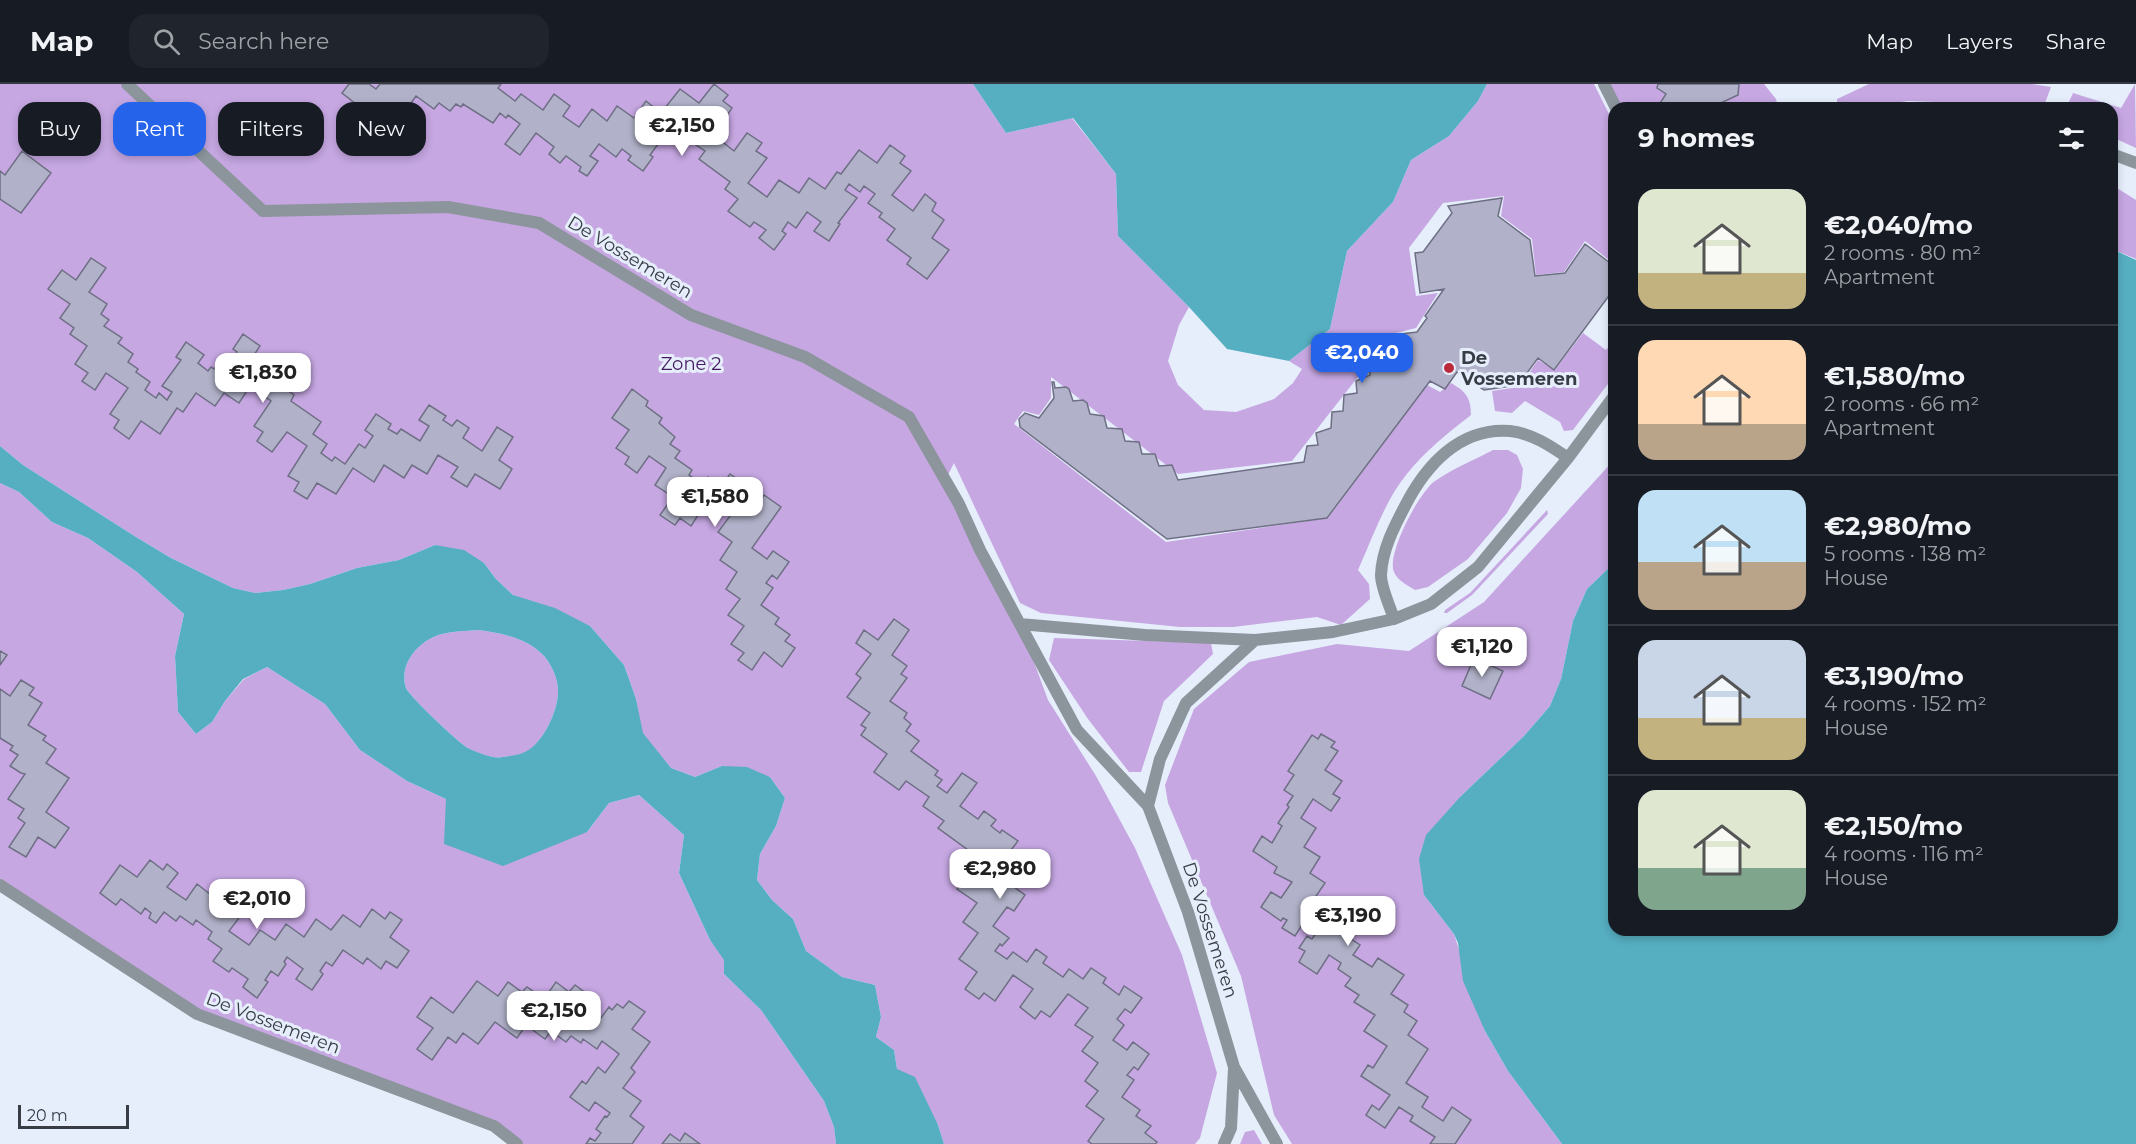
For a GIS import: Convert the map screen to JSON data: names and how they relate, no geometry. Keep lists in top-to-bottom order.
{
  "streets": {
    "lane": ["De Vossemeren"]
  },
  "parks": ["Zone 2"],
  "places": ["De Vossemeren"],
  "scale_bar": "20 m",
  "page": {
    "header": "Map",
    "search": "Search here",
    "nav": ["Map", "Layers", "Share"],
    "chip": [
      "Buy",
      "Rent",
      "Filters",
      "New"
    ],
    "heading": "9 homes",
    "price": [
      "€2,150",
      "€2,040",
      "€1,830",
      "€1,580",
      "€1,120",
      "€2,980",
      "€2,010",
      "€3,190",
      "€2,150"
    ],
    "list": [
      {
        "name": "€2,040/mo",
        "note": "2 rooms · 80 m² · Apartment"
      },
      {
        "name": "€1,580/mo",
        "note": "2 rooms · 66 m² · Apartment"
      },
      {
        "name": "€2,980/mo",
        "note": "5 rooms · 138 m² · House"
      },
      {
        "name": "€3,190/mo",
        "note": "4 rooms · 152 m² · House"
      },
      {
        "name": "€2,150/mo",
        "note": "4 rooms · 116 m² · House"
      }
    ],
    "scale": "20 m"
  }
}
